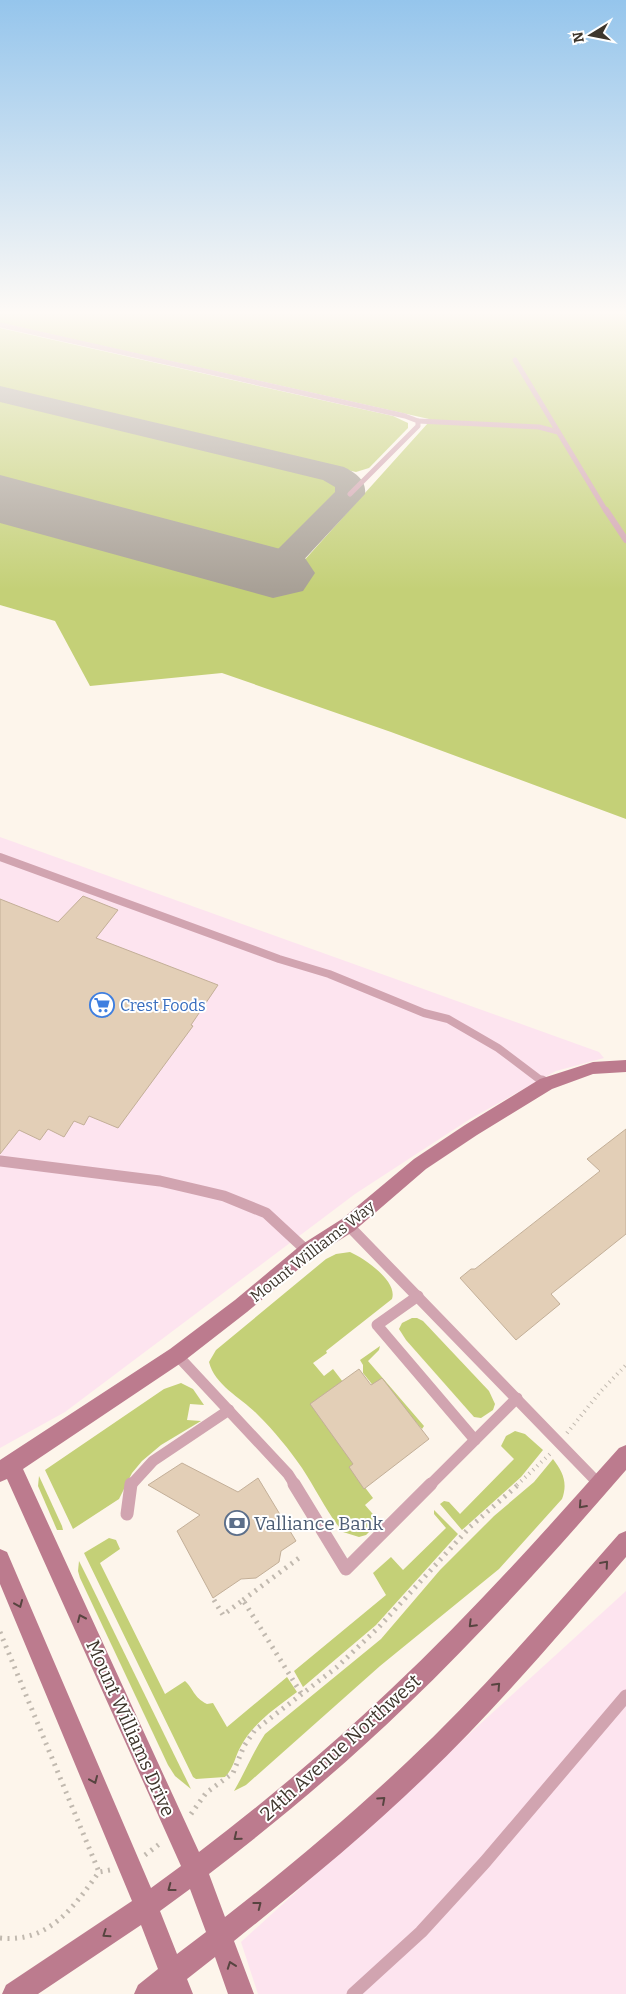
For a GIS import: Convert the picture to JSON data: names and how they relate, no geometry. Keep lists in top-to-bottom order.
{
  "streets": {
    "street": ["Mount Williams Way", "Mount Williams Drive", "24th Avenue Northwest"]
  },
  "crossings": [
    ["Mount Williams Way", "Mount Williams Drive"],
    ["Mount Williams Drive", "24th Avenue Northwest"]
  ],
  "places": {
    "supermarket": ["Crest Foods"],
    "bank": ["Valliance Bank"]
  },
  "north": "left"
}
